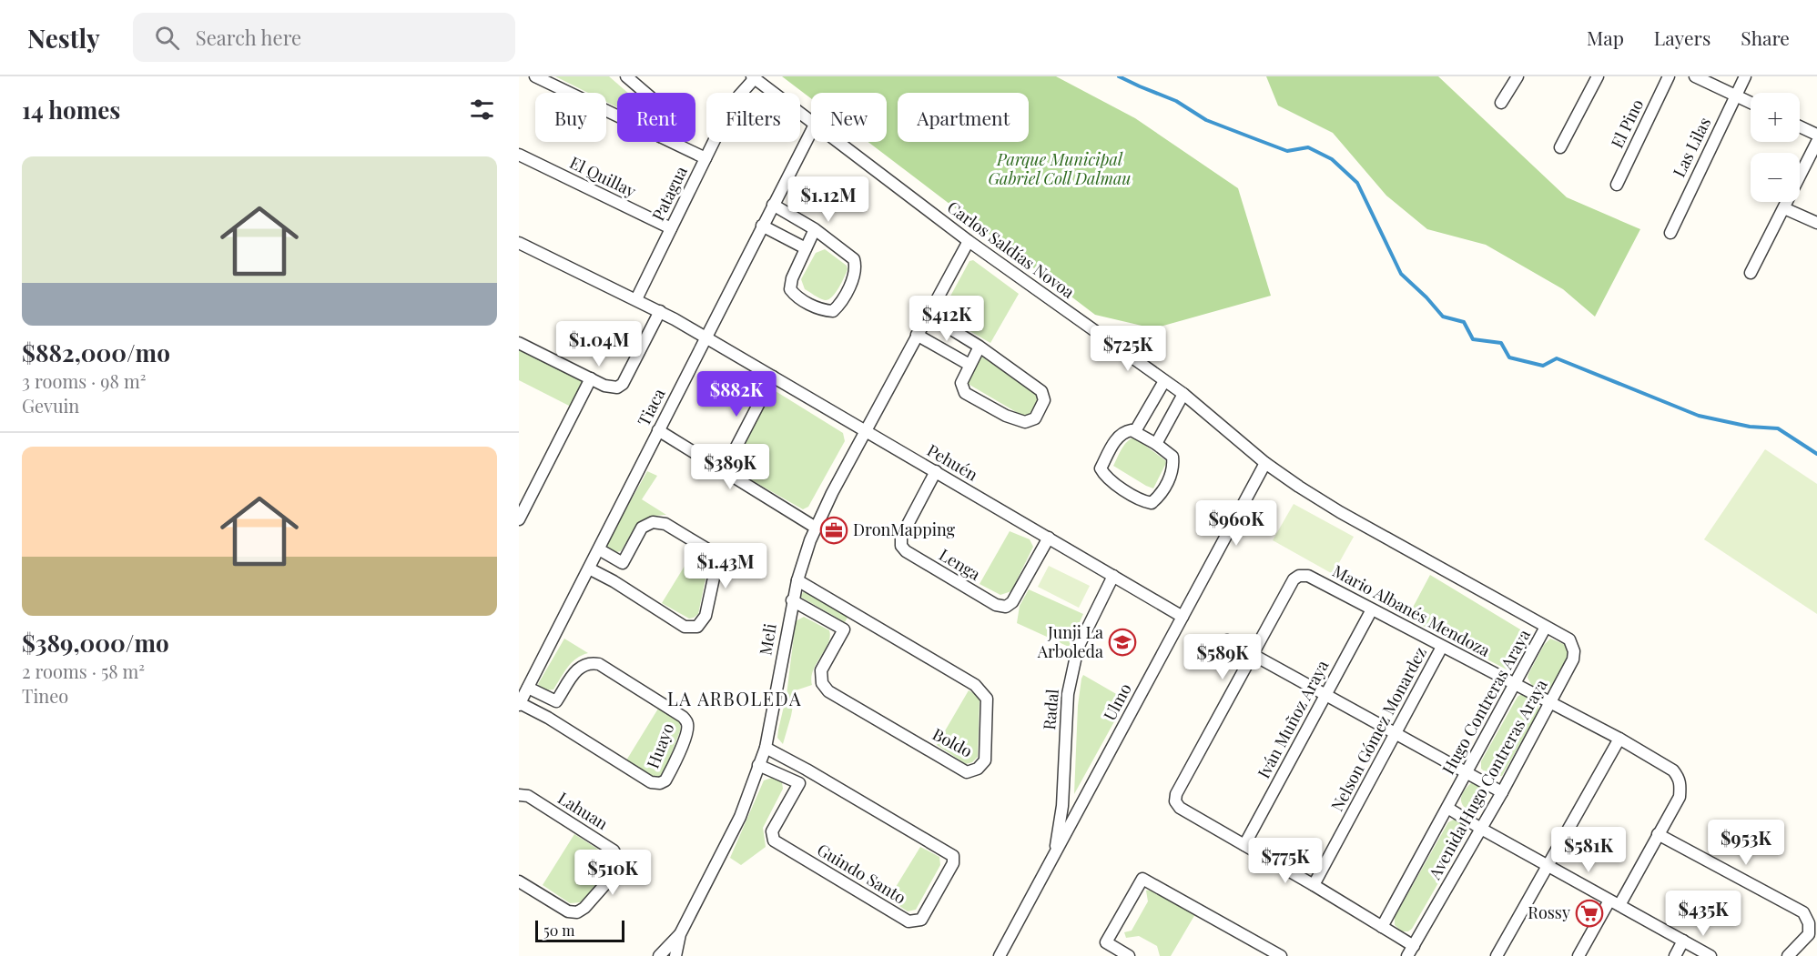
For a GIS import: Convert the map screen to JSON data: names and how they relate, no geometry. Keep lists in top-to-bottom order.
{
  "streets": {
    "street": [
      "El Pino",
      "Las Lilas",
      "El Quillay",
      "Patagua",
      "Carlos Saldías Novoa",
      "Tiaca",
      "Pehuén",
      "Lenga",
      "Mario Albanés Mendoza",
      "Meli",
      "Ulmo",
      "Hugo Contreras Araya",
      "Radal",
      "Iván Muñoz Araya",
      "Nelson Gómez Monardez",
      "Boldo",
      "Huayo",
      "Avenida Hugo Contreras Araya",
      "Lahuan",
      "Guindo Santo"
    ]
  },
  "crossings": [
    ["El Quillay", "Patagua"],
    ["Patagua", "Carlos Saldías Novoa"],
    ["Patagua", "Pehuén"],
    ["Carlos Saldías Novoa", "Meli"],
    ["Carlos Saldías Novoa", "Ulmo"],
    ["Carlos Saldías Novoa", "Hugo Contreras Araya"],
    ["Tiaca", "Pehuén"],
    ["Tiaca", "Huayo"],
    ["Pehuén", "Lenga"],
    ["Pehuén", "Meli"],
    ["Pehuén", "Ulmo"],
    ["Pehuén", "Radal"],
    ["Mario Albanés Mendoza", "Hugo Contreras Araya"],
    ["Mario Albanés Mendoza", "Iván Muñoz Araya"],
    ["Mario Albanés Mendoza", "Nelson Gómez Monardez"],
    ["Mario Albanés Mendoza", "Avenida Hugo Contreras Araya"],
    ["Meli", "Boldo"],
    ["Meli", "Guindo Santo"],
    ["Ulmo", "Radal"],
    ["Hugo Contreras Araya", "Avenida Hugo Contreras Araya"]
  ],
  "districts": ["LA ARBOLEDA"],
  "parks": ["Parque Municipal Gabriel Coll Dalmau"],
  "places": {
    "office": ["DronMapping"],
    "school or university": ["Junji La Arboleda"],
    "supermarket": ["Rossy"]
  },
  "scale_bar": "50 m",
  "page": {
    "header": "Nestly",
    "search": "Search here",
    "nav": ["Map", "Layers", "Share"],
    "heading": "14 homes",
    "map_buttons": ["+", "−"],
    "chip": [
      "Buy",
      "Rent",
      "Filters",
      "New",
      "Apartment"
    ],
    "list": [
      {
        "name": "$882,000/mo",
        "note": "3 rooms · 98 m² · Gevuin"
      },
      {
        "name": "$389,000/mo",
        "note": "2 rooms · 58 m² · Tineo"
      }
    ],
    "price": [
      "$1.12M",
      "$412K",
      "$1.04M",
      "$725K",
      "$882K",
      "$389K",
      "$960K",
      "$1.43M",
      "$589K",
      "$953K",
      "$581K",
      "$775K",
      "$510K",
      "$435K"
    ],
    "scale": "50 m"
  }
}
